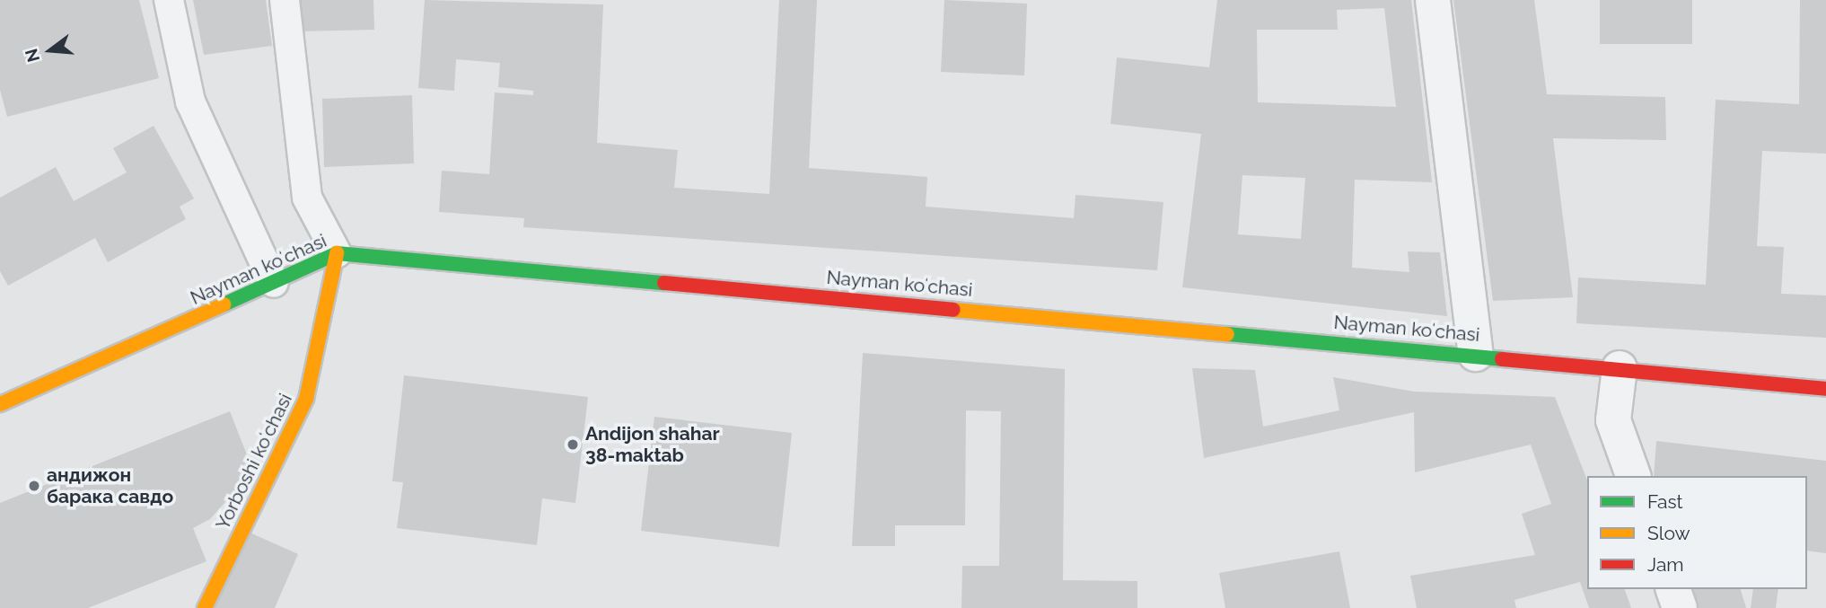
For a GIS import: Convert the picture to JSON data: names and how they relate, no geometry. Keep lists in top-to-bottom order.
{
  "streets": {
    "main road": ["Nayman koʻchasi", "Yorboshi koʻchasi"]
  },
  "crossings": [
    ["Nayman koʻchasi", "Yorboshi koʻchasi"]
  ],
  "places": ["Andijon shahar 38-maktab", "андижон барака савдо"],
  "legend": ["Fast", "Slow", "Jam"],
  "north": "left"
}
